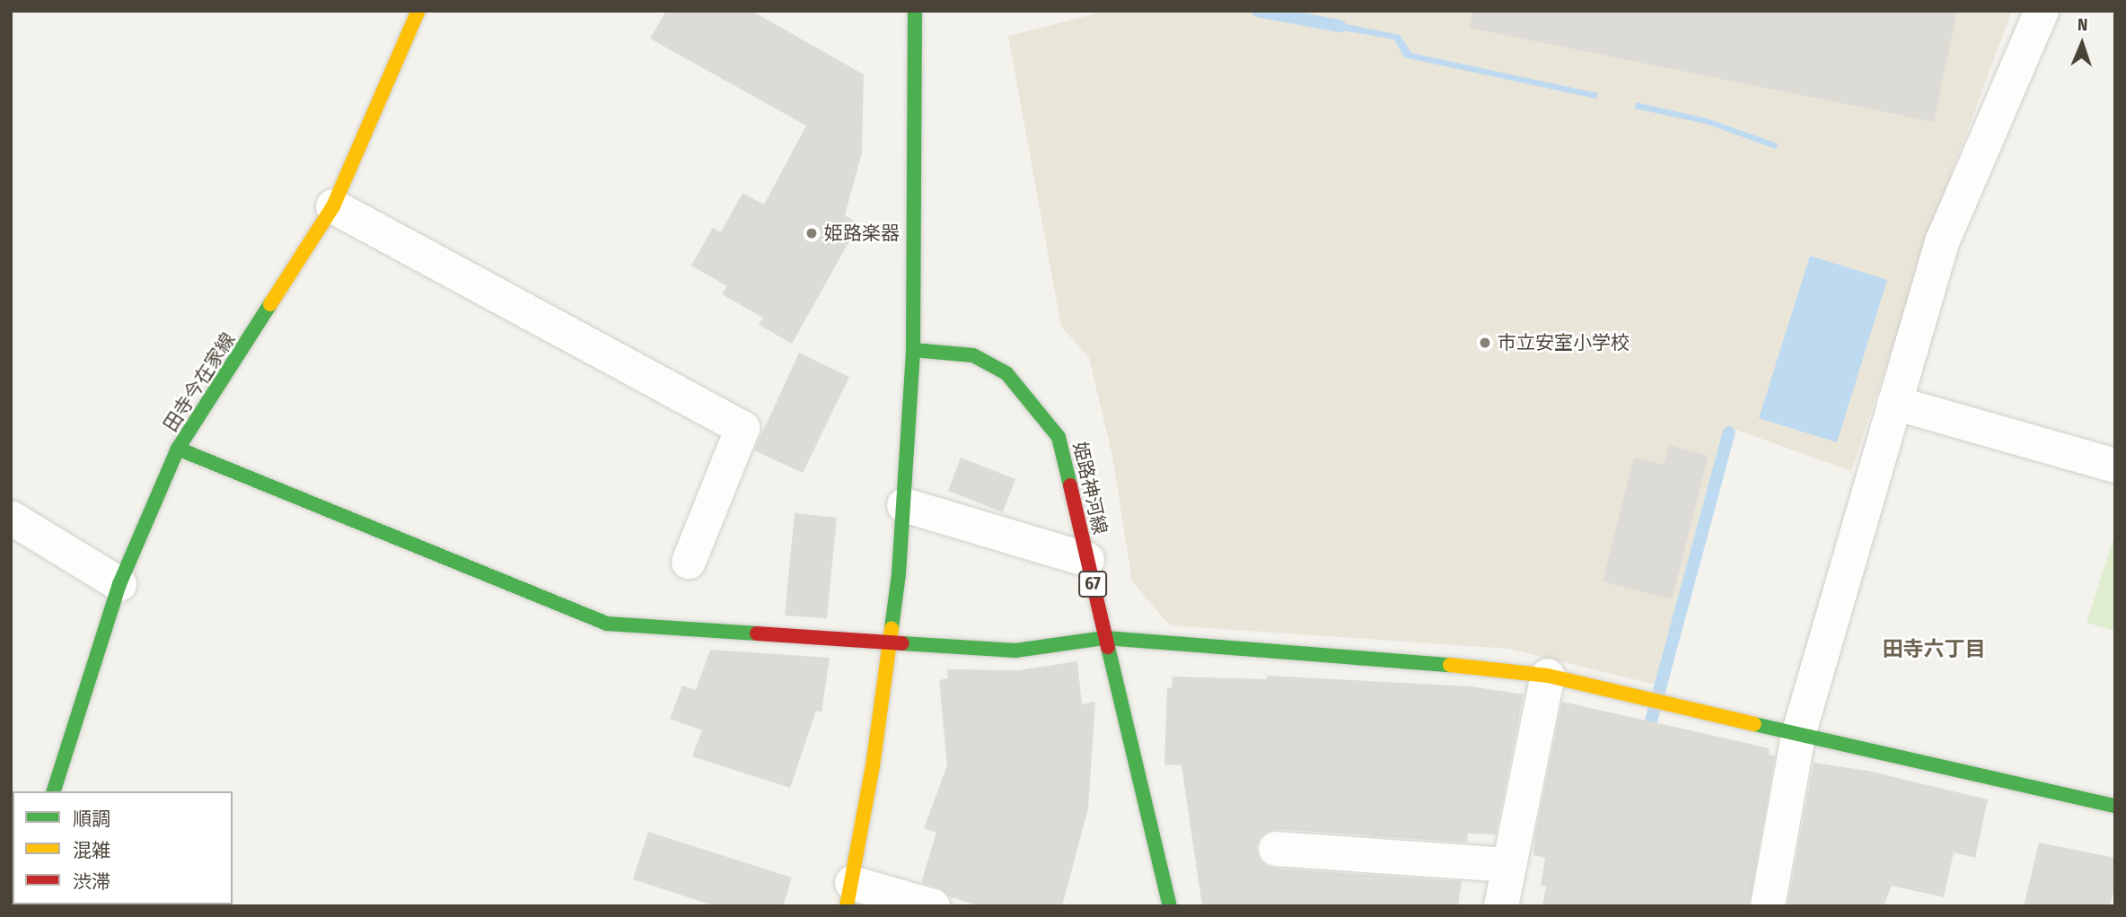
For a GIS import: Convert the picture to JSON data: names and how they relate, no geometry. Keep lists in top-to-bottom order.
{
  "streets": {
    "street": ["田寺今在家線", "姫路神河線", "67"]
  },
  "districts": ["田寺六丁目"],
  "places": ["姫路楽器", "市立安室小学校"],
  "legend": ["順調", "混雑", "渋滞"],
  "north": "top"
}
